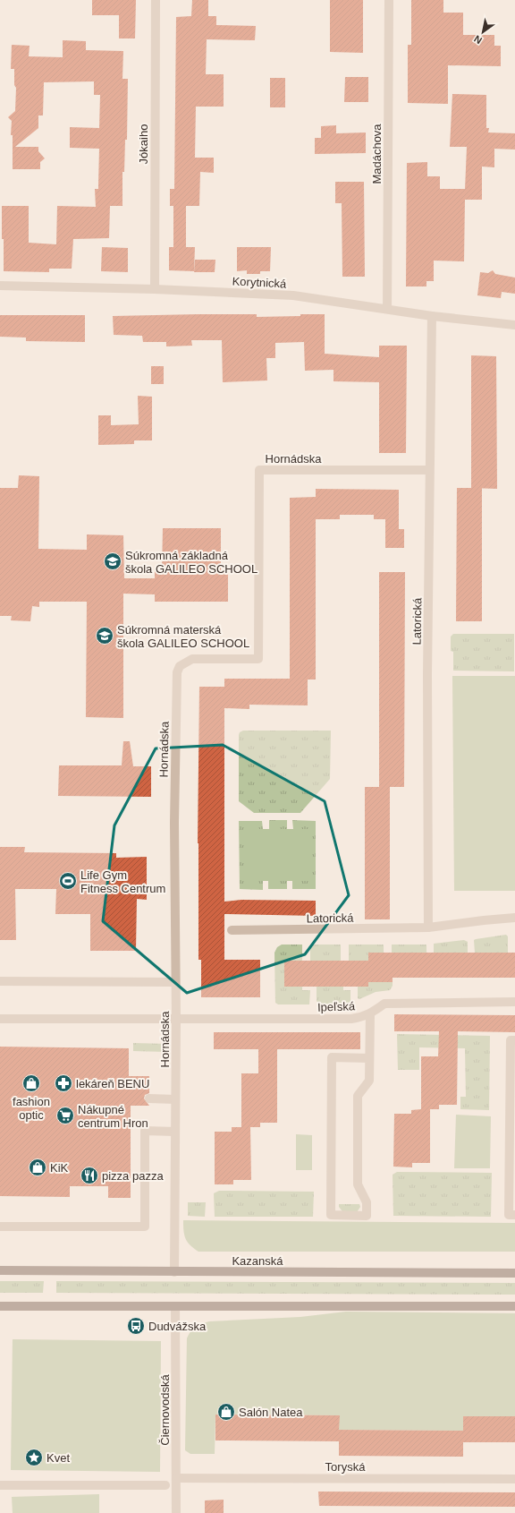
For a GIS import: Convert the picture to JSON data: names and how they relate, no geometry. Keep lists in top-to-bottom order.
{
  "streets": {
    "main road": ["Kazanská"],
    "street": [
      "Jókaiho",
      "Madáchova",
      "Korytnická",
      "Hornádska",
      "Latorická",
      "Ipeľská",
      "Čiernovodská",
      "Toryská"
    ]
  },
  "crossings": [
    ["Jókaiho", "Korytnická"],
    ["Madáchova", "Korytnická"],
    ["Korytnická", "Latorická"],
    ["Hornádska", "Latorická"],
    ["Hornádska", "Ipeľská"],
    ["Hornádska", "Kazanská"],
    ["Čiernovodská", "Toryská"]
  ],
  "places": {
    "school or university": ["Súkromná základná škola GALILEO SCHOOL", "Súkromná materská škola GALILEO SCHOOL"],
    "sports": ["Life Gym Fitness Centrum"],
    "shop": ["fashion optic", "KiK", "Salón Natea"],
    "pharmacy": ["lekáreň BENU"],
    "supermarket": ["Nákupné centrum Hron"],
    "restaurant": ["pizza pazza"],
    "bus stop": ["Dudvážska"],
    "place": ["Kvet"]
  },
  "north": "bottom left"
}
